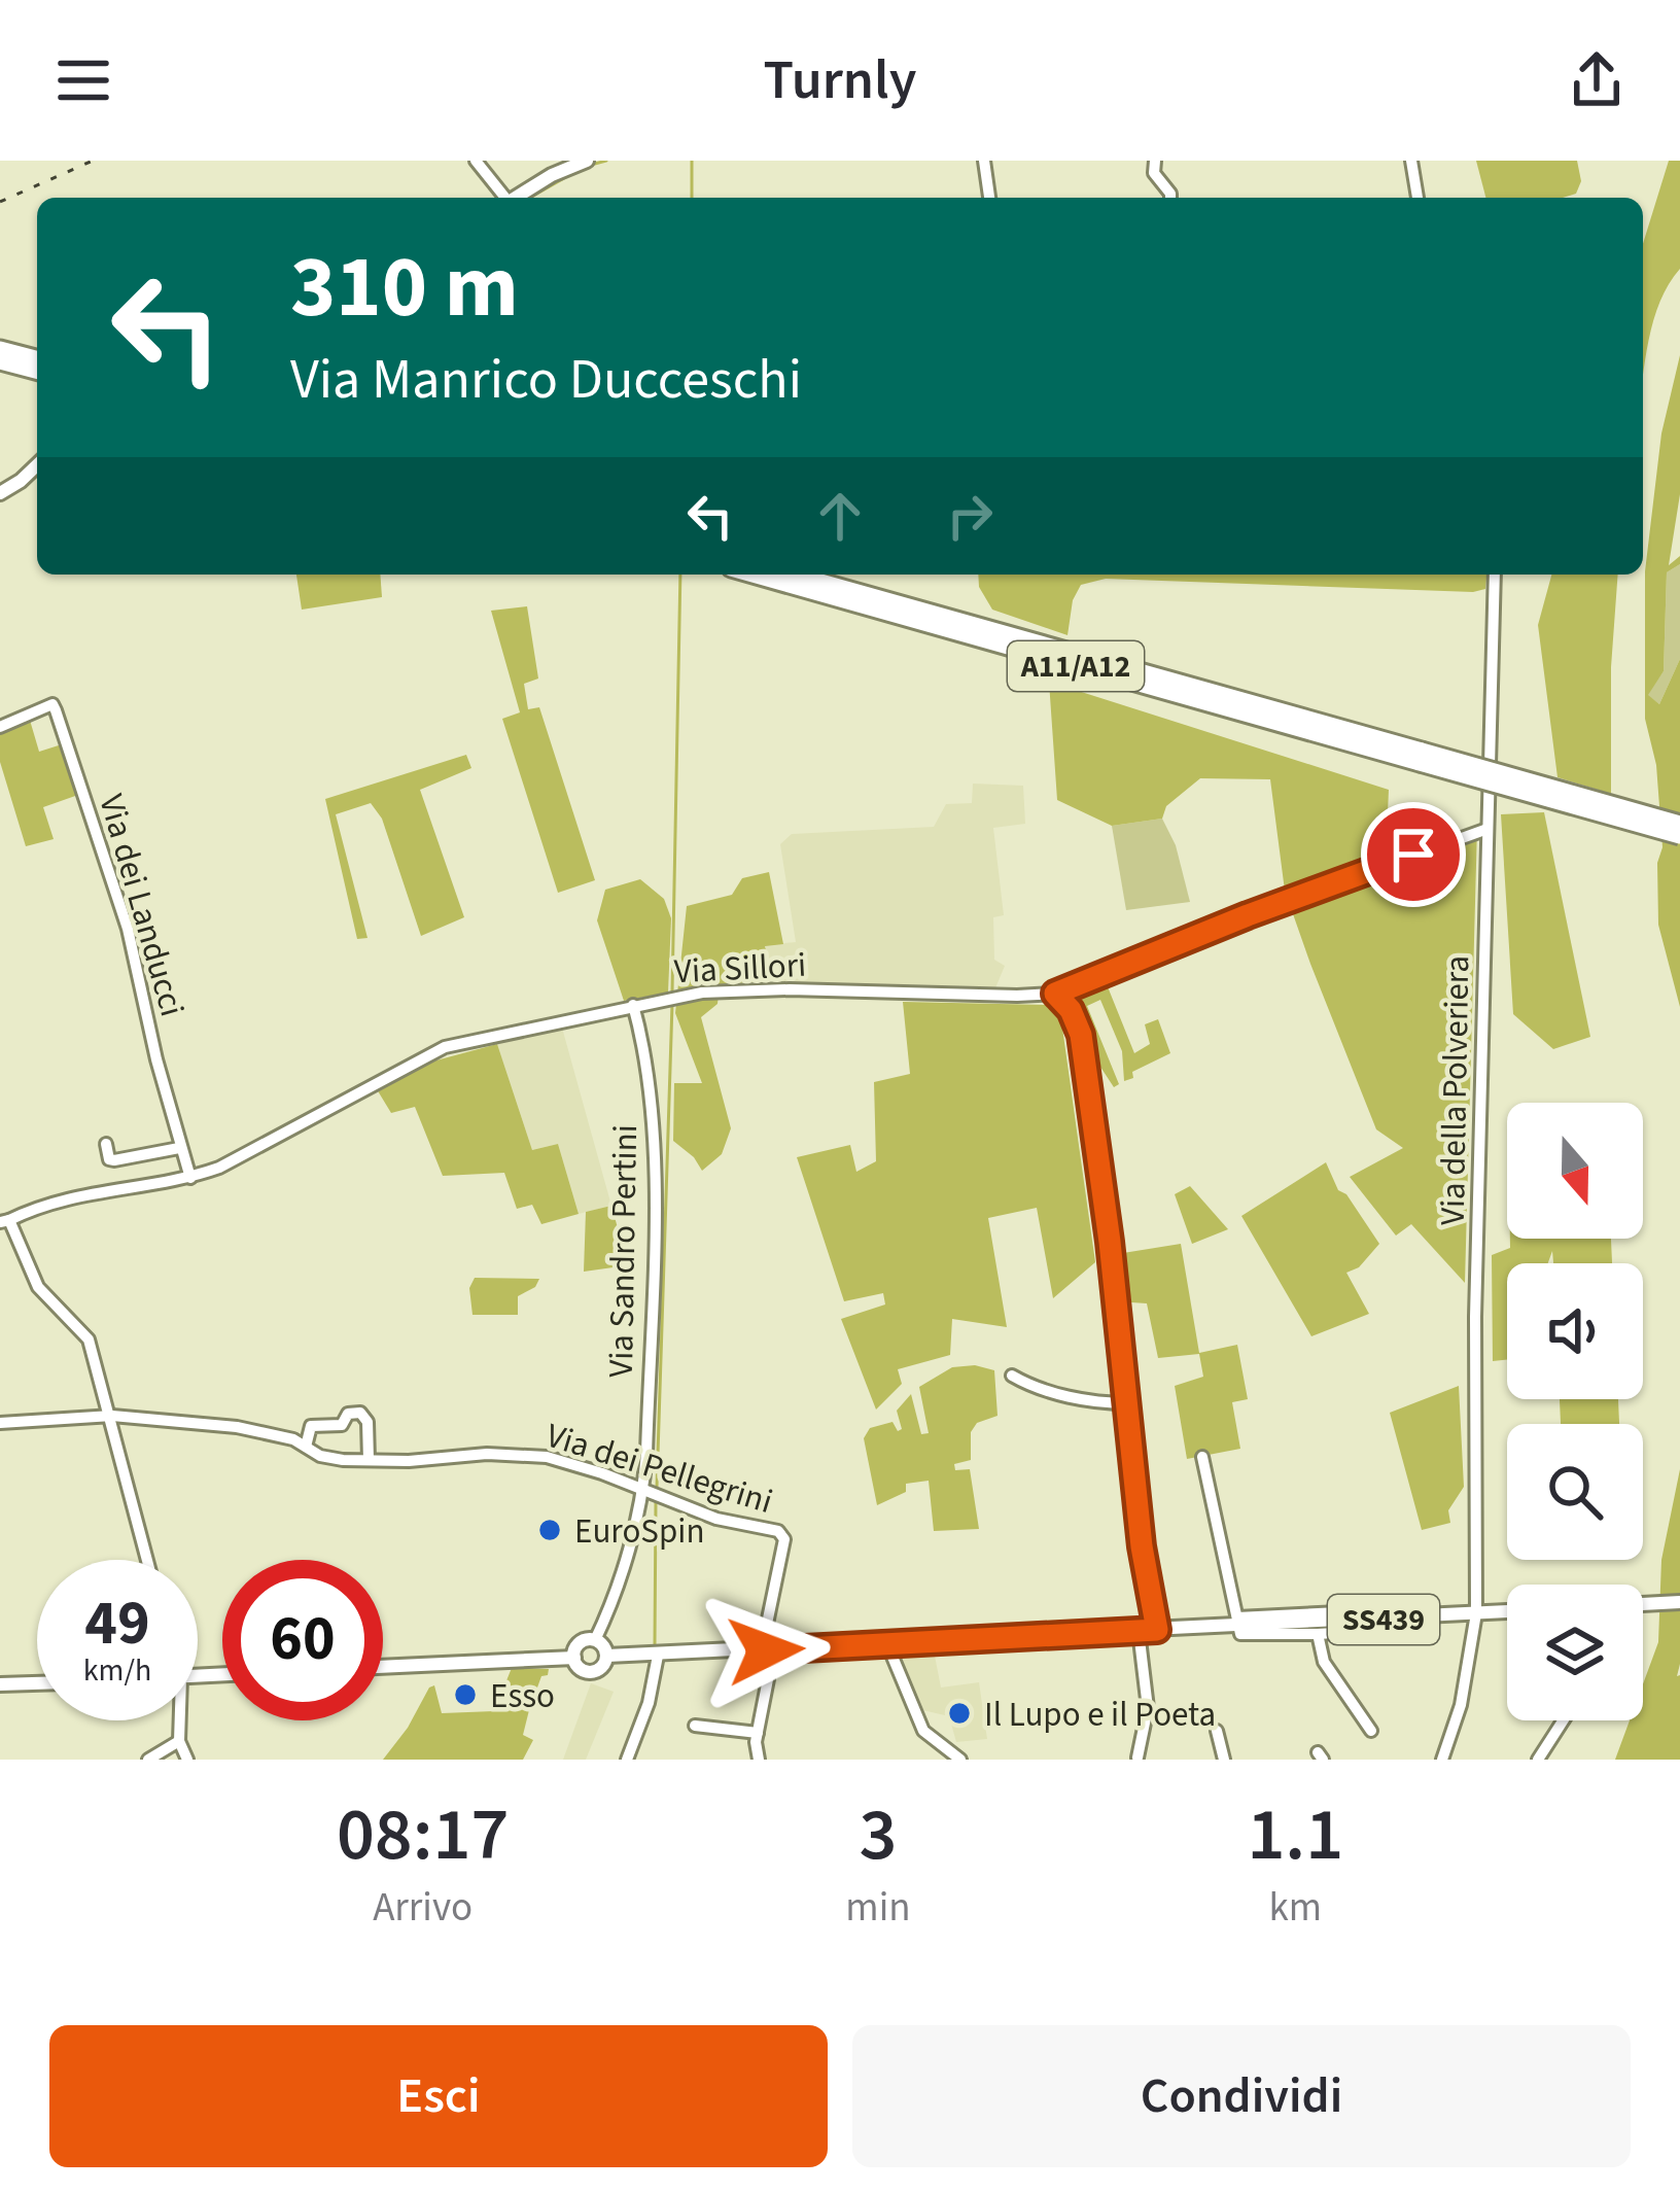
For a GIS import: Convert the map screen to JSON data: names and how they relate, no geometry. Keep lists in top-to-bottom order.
{
  "streets": {
    "highway": ["A11/A12"],
    "main road": ["SS439"],
    "street": [
      "Via dei Landucci",
      "Via Sillori",
      "Via della Polveriera",
      "Via Sandro Pertini",
      "Via dei Pellegrini"
    ]
  },
  "crossings": [
    ["Via dei Landucci", "Via Sillori"],
    ["Via Sillori", "Via della Polveriera"],
    ["Via Sillori", "Via Sandro Pertini"],
    ["Via della Polveriera", "SS439"],
    ["Via Sandro Pertini", "Via dei Pellegrini"],
    ["Via Sandro Pertini", "SS439"],
    ["Via dei Pellegrini", "SS439"]
  ],
  "places": ["EuroSpin", "Esso", "Il Lupo e il Poeta"],
  "north": "bottom",
  "page": {
    "header": "Turnly",
    "turn": ["310 m", "Via Manrico Ducceschi"],
    "speed": "49 km/h",
    "limit": "60",
    "eta": [
      "08:17",
      "Arrivo",
      "3",
      "min",
      "1.1",
      "km"
    ],
    "buttons": ["Esci", "Condividi"]
  }
}
